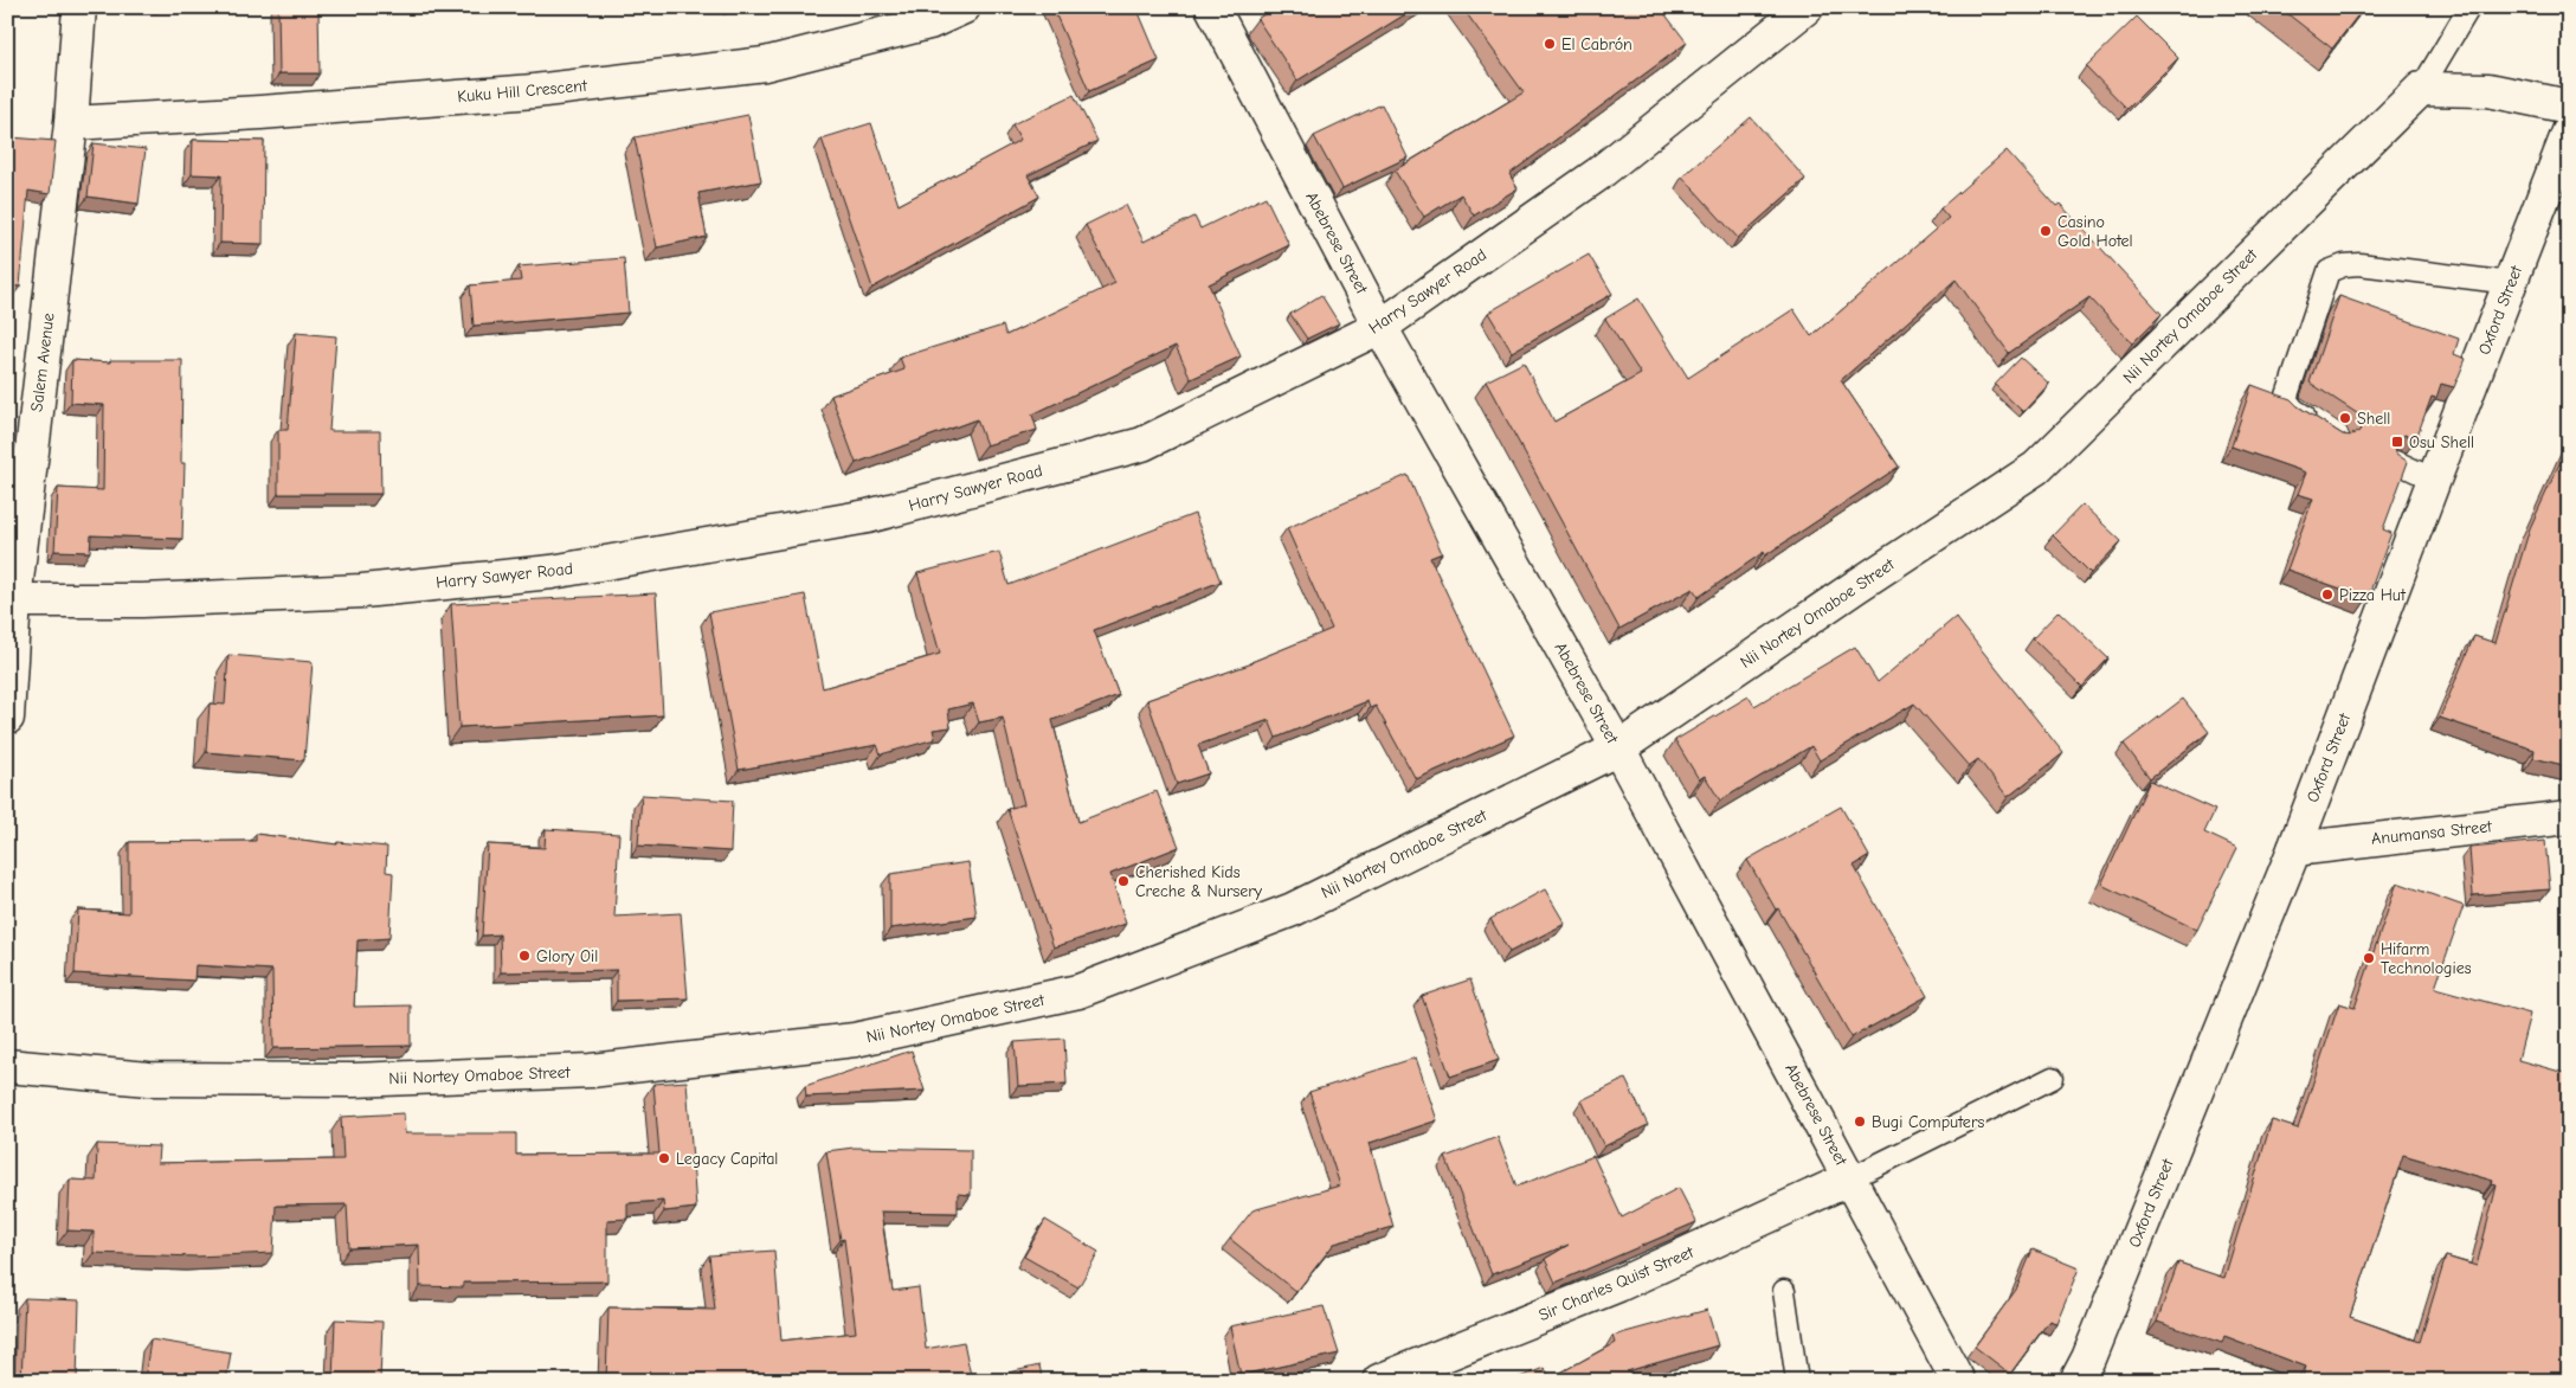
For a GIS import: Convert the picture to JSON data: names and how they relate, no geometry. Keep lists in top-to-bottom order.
{
  "streets": {
    "street": [
      "Kuku Hill Crescent",
      "Abebrese Street",
      "Harry Sawyer Road",
      "Oxford Street",
      "Nii Nortey Omaboe Street",
      "Salem Avenue",
      "Anumansa Street",
      "Sir Charles Quist Street"
    ]
  },
  "crossings": [
    ["Kuku Hill Crescent", "Salem Avenue"],
    ["Abebrese Street", "Harry Sawyer Road"],
    ["Abebrese Street", "Nii Nortey Omaboe Street"],
    ["Abebrese Street", "Sir Charles Quist Street"],
    ["Harry Sawyer Road", "Salem Avenue"],
    ["Oxford Street", "Anumansa Street"]
  ],
  "places": {
    "other": [
      "El Cabrón",
      "Casino Gold Hotel",
      "Shell",
      "Pizza Hut",
      "Cherished Kids Creche & Nursery",
      "Glory Oil",
      "Hifarm Technologies",
      "Bugi Computers",
      "Legacy Capital"
    ],
    "transit": ["Osu Shell"]
  }
}
